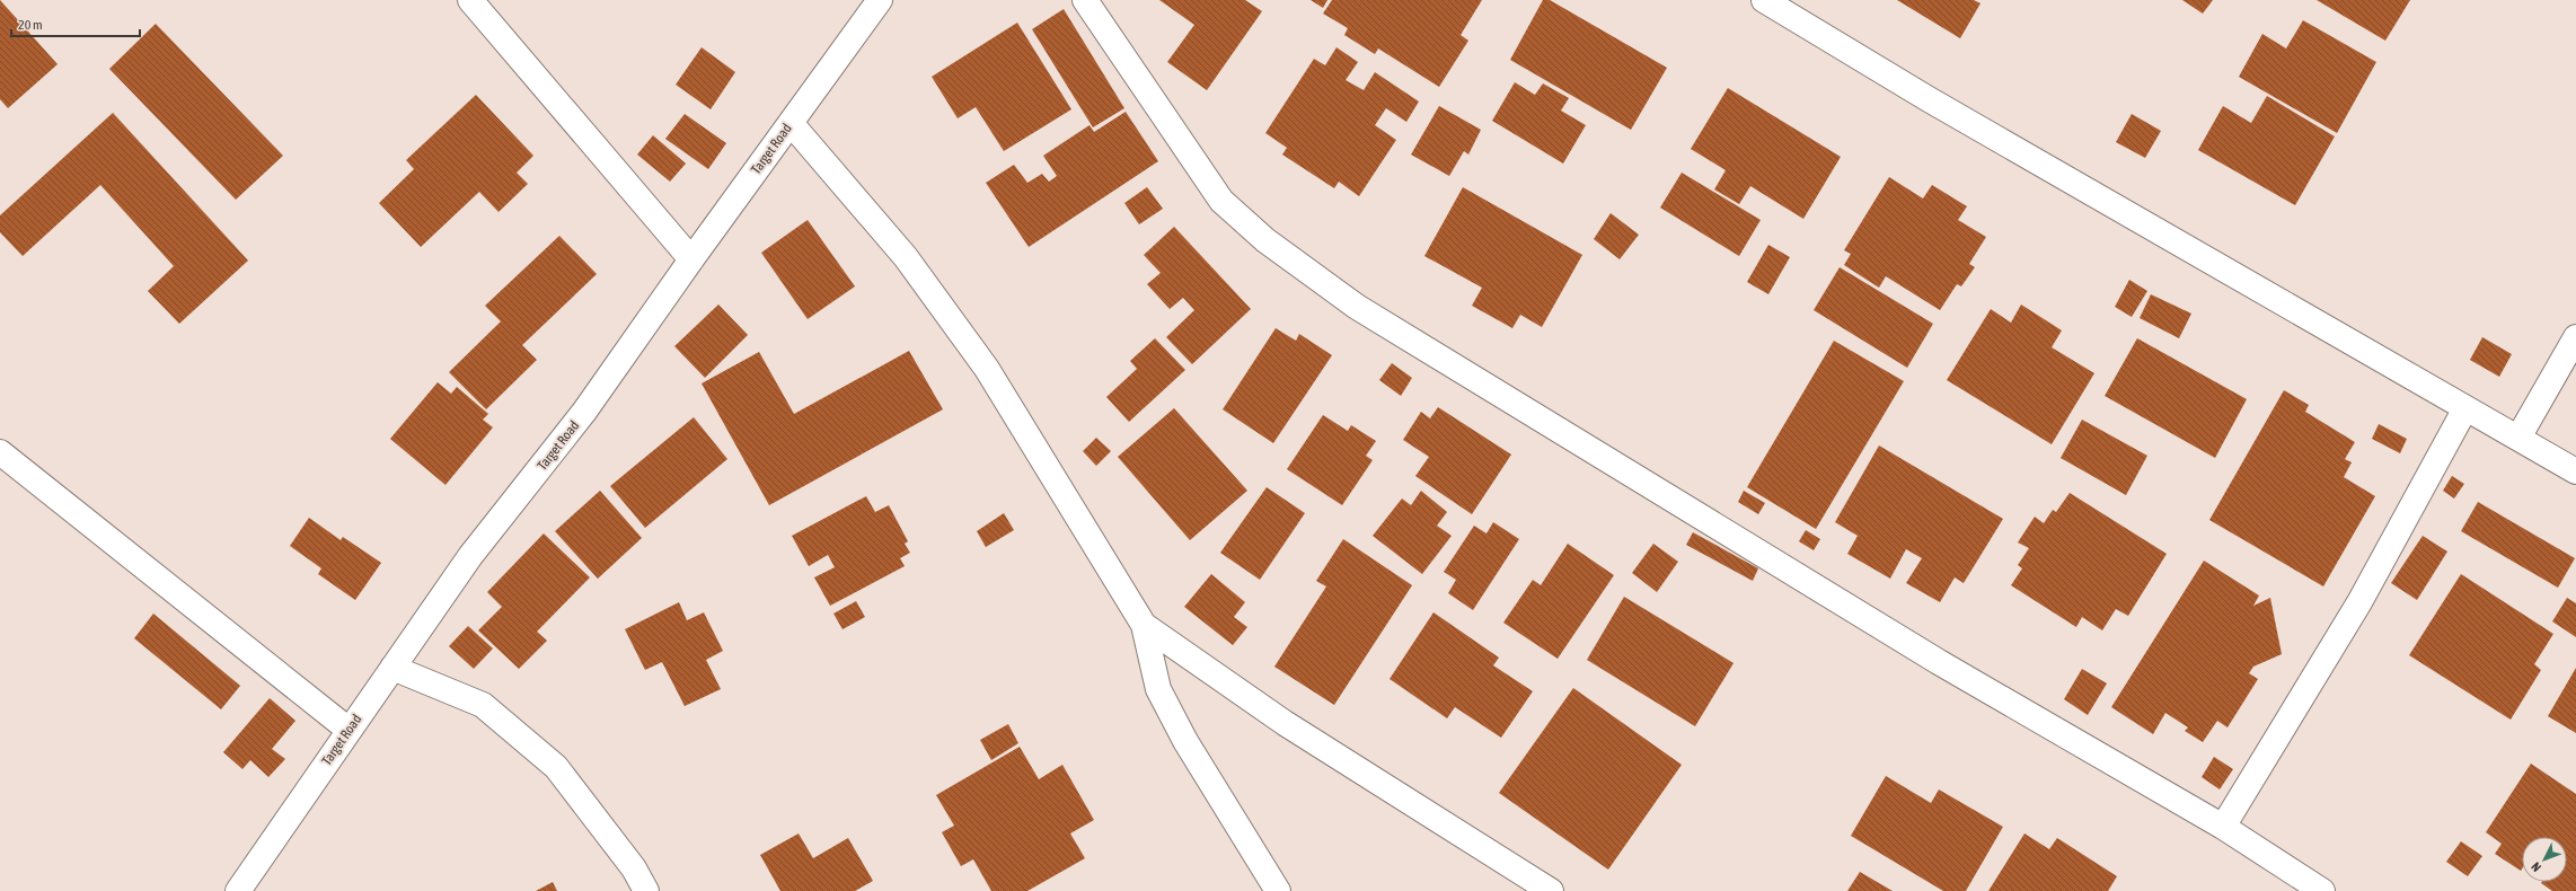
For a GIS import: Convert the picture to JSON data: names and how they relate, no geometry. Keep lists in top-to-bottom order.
{
  "streets": {
    "street": ["Target Road"]
  },
  "scale_bar": "20 m",
  "north": "bottom left"
}
